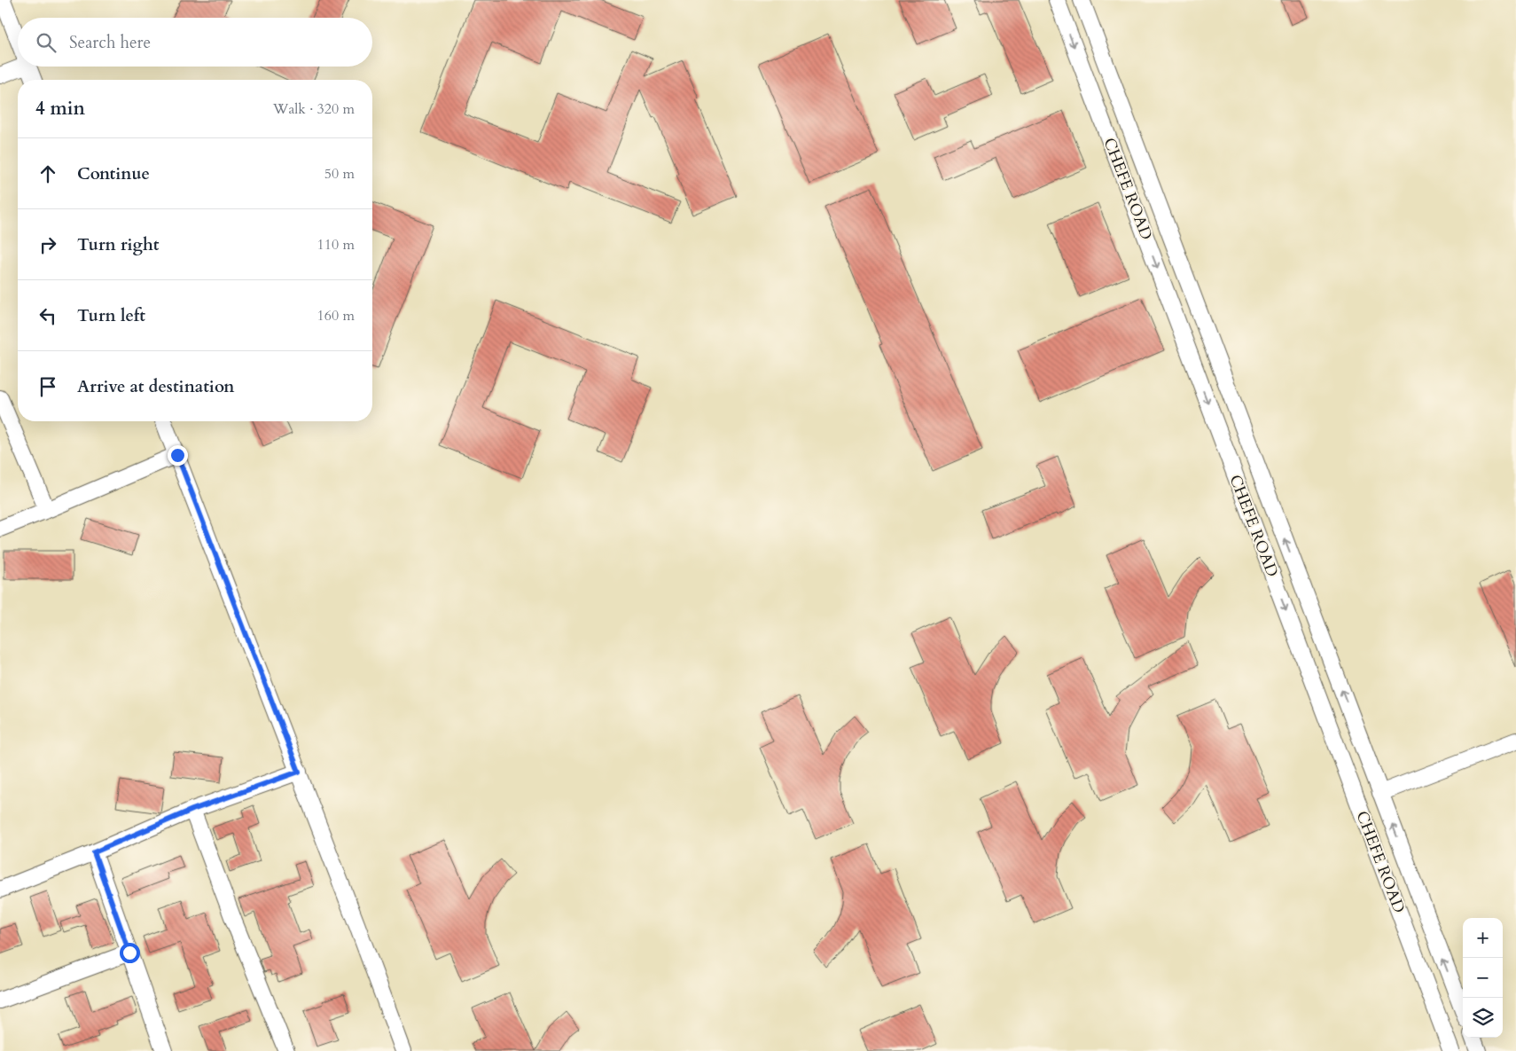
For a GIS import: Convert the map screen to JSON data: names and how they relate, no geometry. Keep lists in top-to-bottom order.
{
  "streets": {
    "street": ["CHEFE ROAD"]
  },
  "page": {
    "search": "Search here",
    "heading": ["4 min", "Walk · 320 m"],
    "list": [
      ["Continue", "50 m"],
      ["Turn right", "110 m"],
      ["Turn left", "160 m"],
      "Arrive at destination"
    ],
    "map_buttons": ["+", "−"]
  }
}
